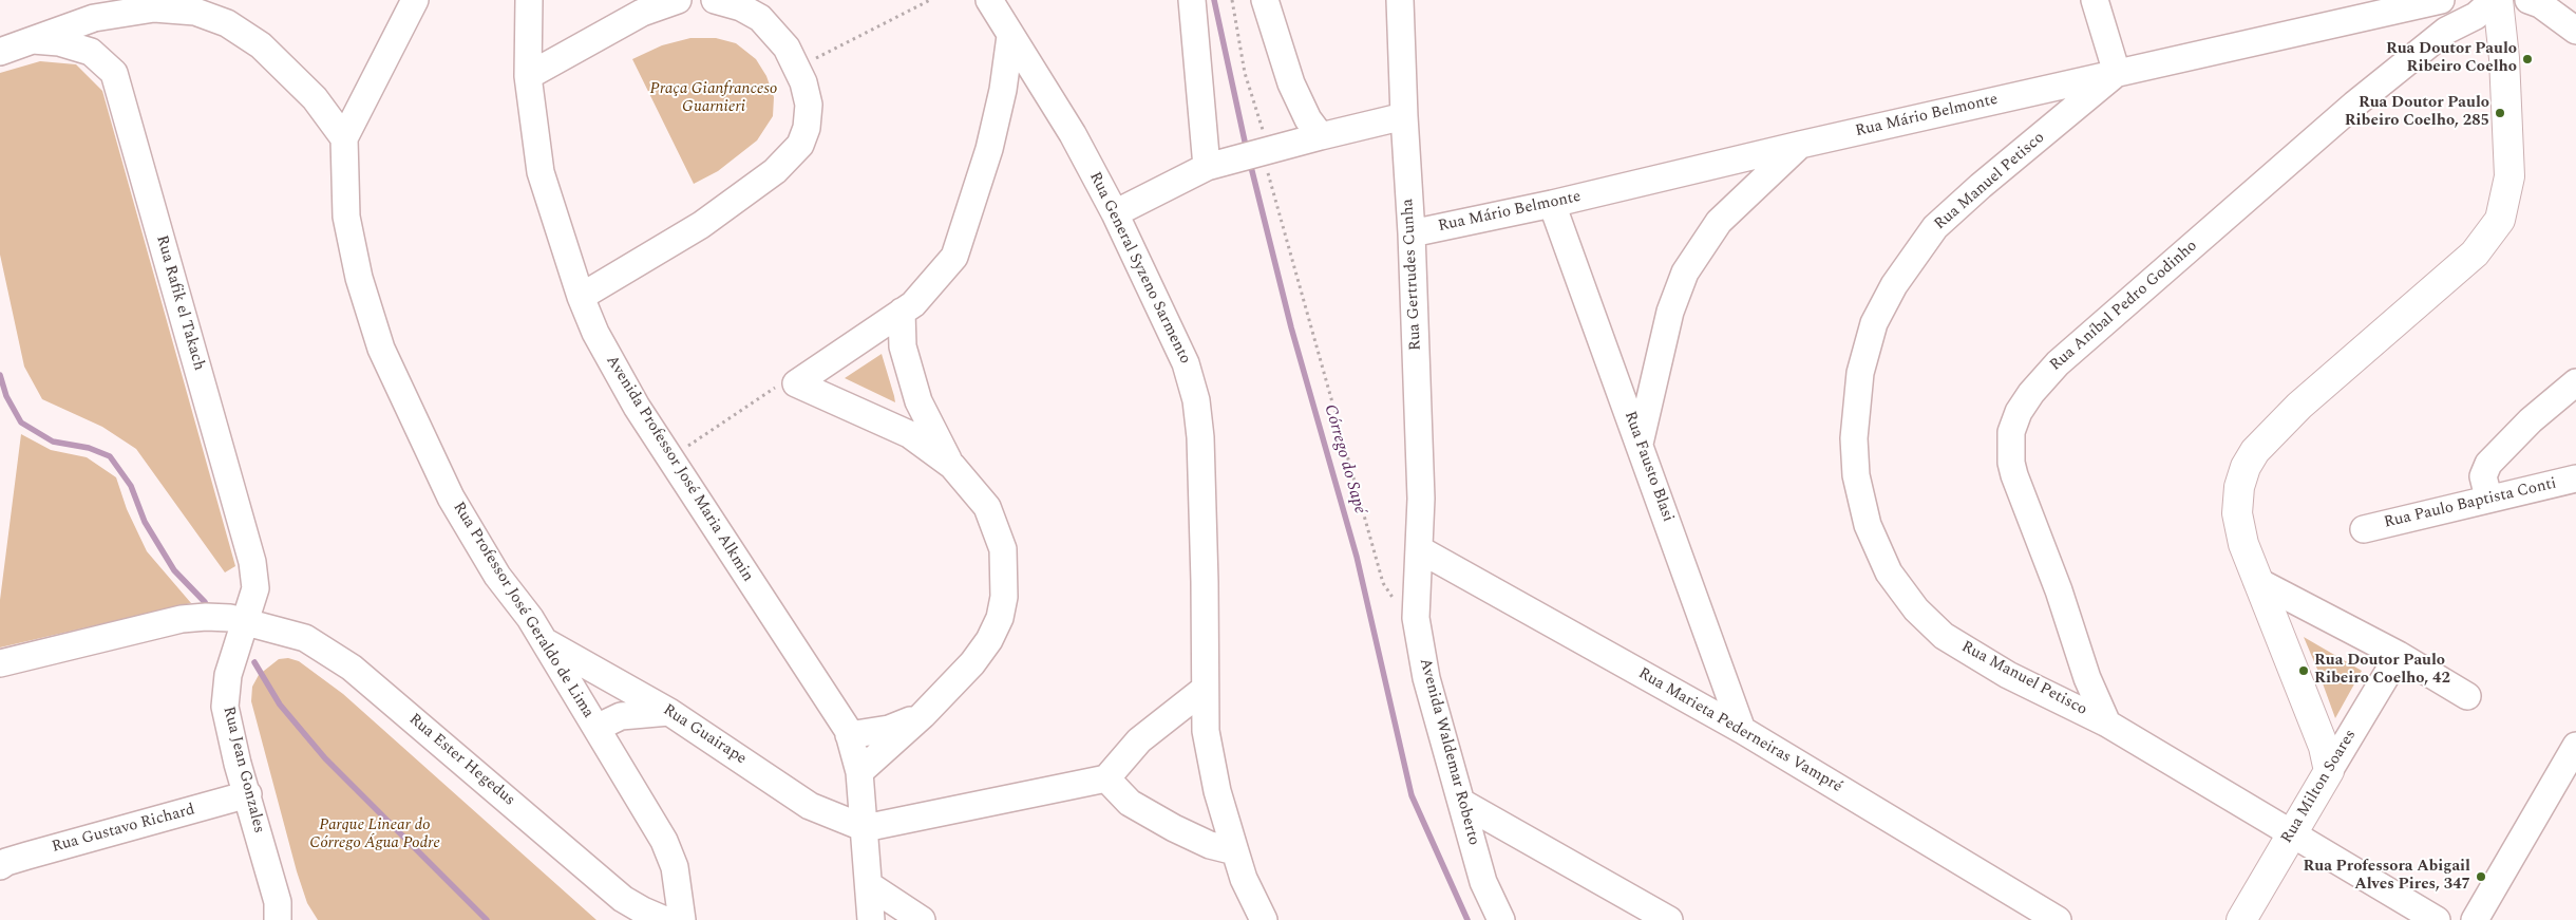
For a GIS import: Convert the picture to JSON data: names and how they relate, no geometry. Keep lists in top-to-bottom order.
{
  "streets": {
    "main road": ["Rua Milton Soares"],
    "street": [
      "Rua Mário Belmonte",
      "Rua Manuel Petisco",
      "Rua General Syzeno Sarmento",
      "Rua Gertrudes Cunha",
      "Rua Rafik el Takach",
      "Rua Aníbal Pedro Godinho",
      "Rua Fausto Blasi",
      "Avenida Professor José Maria Alkmin",
      "Rua Paulo Baptista Conti",
      "Rua Professor José Geraldo de Lima",
      "Rua Marieta Pederneiras Vampré",
      "Rua Guairape",
      "Avenida Waldemar Roberto",
      "Rua Ester Hegedus",
      "Rua Jean Gonzales",
      "Rua Gustavo Richard"
    ]
  },
  "crossings": [
    ["Rua Mário Belmonte", "Rua Manuel Petisco"],
    ["Rua Mário Belmonte", "Rua Gertrudes Cunha"],
    ["Rua Mário Belmonte", "Rua Fausto Blasi"],
    ["Rua Manuel Petisco", "Rua Aníbal Pedro Godinho"],
    ["Rua Manuel Petisco", "Rua Milton Soares"],
    ["Rua Gertrudes Cunha", "Rua Marieta Pederneiras Vampré"],
    ["Rua Gertrudes Cunha", "Avenida Waldemar Roberto"],
    ["Rua Rafik el Takach", "Rua Ester Hegedus"],
    ["Rua Rafik el Takach", "Rua Jean Gonzales"],
    ["Rua Fausto Blasi", "Rua Marieta Pederneiras Vampré"],
    ["Avenida Professor José Maria Alkmin", "Rua Guairape"],
    ["Rua Professor José Geraldo de Lima", "Rua Guairape"],
    ["Rua Marieta Pederneiras Vampré", "Avenida Waldemar Roberto"],
    ["Rua Ester Hegedus", "Rua Jean Gonzales"],
    ["Rua Jean Gonzales", "Rua Gustavo Richard"]
  ],
  "water": ["Córrego do Sapé"],
  "parks": ["Praça Gianfranceso Guarnieri", "Parque Linear do Córrego Água Podre"],
  "places": [
    "Rua Doutor Paulo Ribeiro Coelho",
    "Rua Doutor Paulo Ribeiro Coelho, 285",
    "Rua Doutor Paulo Ribeiro Coelho, 42",
    "Rua Professora Abigail Alves Pires, 347"
  ]
}
